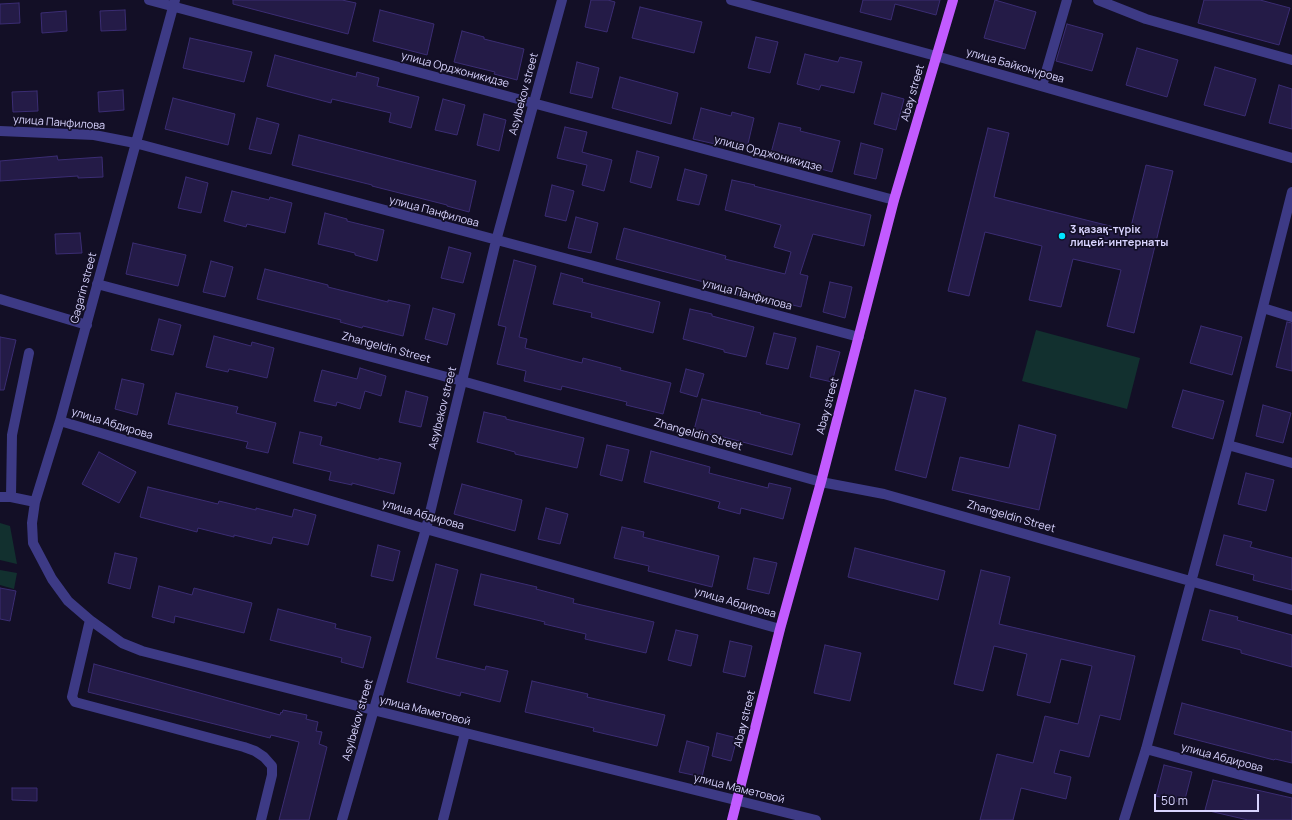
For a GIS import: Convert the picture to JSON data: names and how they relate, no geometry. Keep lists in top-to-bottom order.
{
  "streets": {
    "main road": ["Abay street"],
    "street": [
      "улица Байконурова",
      "улица Орджоникидзе",
      "Asylbekov street",
      "улица Панфилова",
      "Gagarin street",
      "Zhangeldin Street",
      "улица Абдирова",
      "улица Маметовой"
    ]
  },
  "crossings": [
    ["улица Байконурова", "Abay street"],
    ["улица Орджоникидзе", "Abay street"],
    ["улица Орджоникидзе", "Asylbekov street"],
    ["улица Орджоникидзе", "Gagarin street"],
    ["Abay street", "улица Панфилова"],
    ["Abay street", "Zhangeldin Street"],
    ["Abay street", "улица Абдирова"],
    ["Abay street", "улица Маметовой"],
    ["Asylbekov street", "улица Панфилова"],
    ["Asylbekov street", "Zhangeldin Street"],
    ["Asylbekov street", "улица Абдирова"],
    ["Asylbekov street", "улица Маметовой"],
    ["улица Панфилова", "Gagarin street"],
    ["Gagarin street", "Zhangeldin Street"],
    ["Gagarin street", "улица Абдирова"],
    ["Gagarin street", "улица Маметовой"]
  ],
  "places": ["3 қазақ-түрік лицей-интернаты"],
  "scale_bar": "50 m"
}
